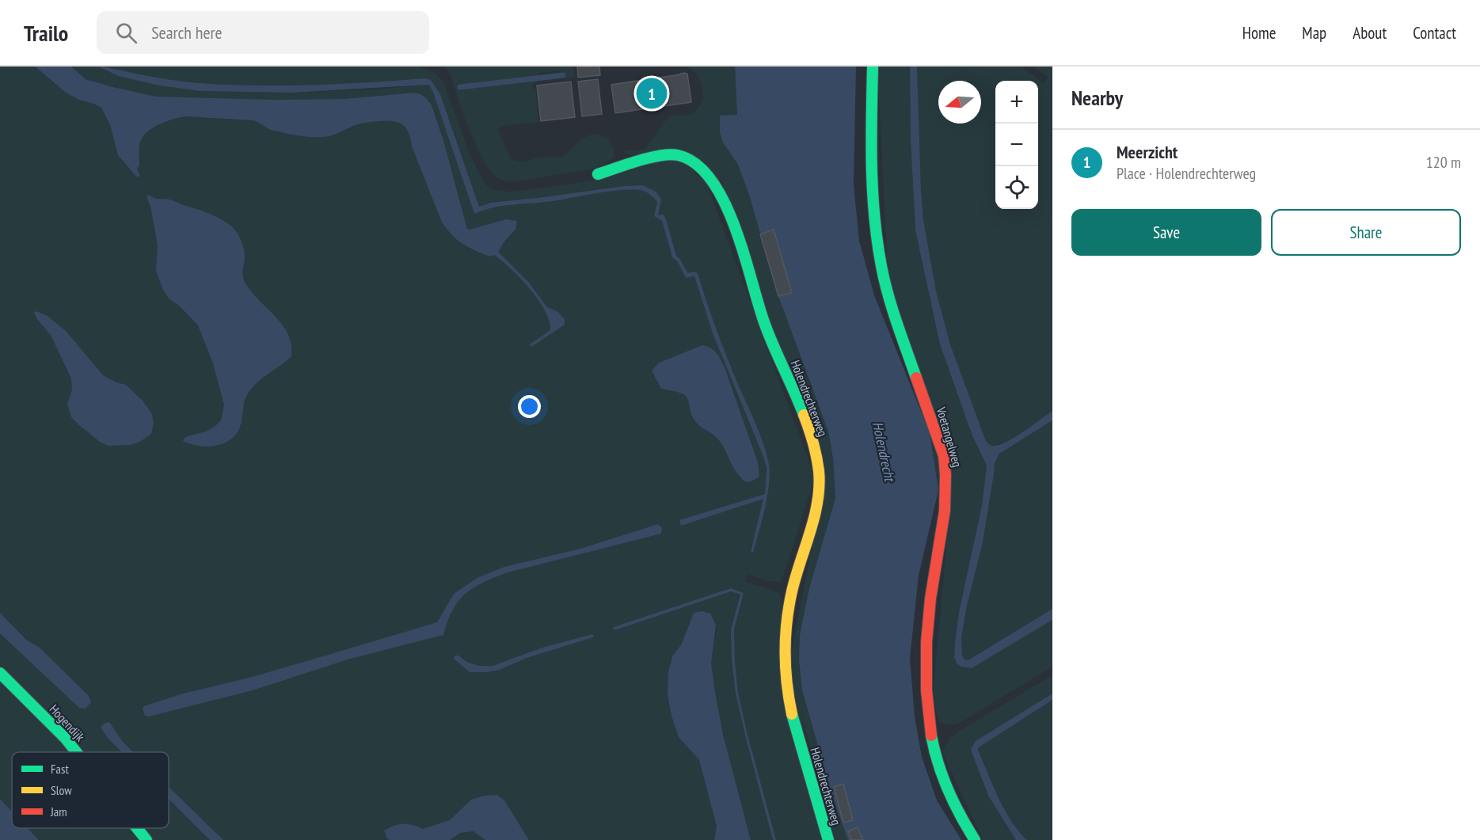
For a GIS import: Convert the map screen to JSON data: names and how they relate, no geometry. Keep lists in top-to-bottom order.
{
  "streets": {
    "street": ["Holendrechterweg", "Voetangelweg", "Hogendijk"]
  },
  "water": ["Holendrecht"],
  "legend": ["Fast", "Slow", "Jam"],
  "north": "left",
  "page": {
    "header": "Trailo",
    "search": "Search here",
    "nav": [
      "Home",
      "Map",
      "About",
      "Contact"
    ],
    "heading": "Nearby",
    "pins": "1",
    "map_buttons": ["+", "−"],
    "list": [
      {
        "mark": "1",
        "name": "Meerzicht",
        "note": "Place · Holendrechterweg",
        "value": "120 m"
      }
    ],
    "buttons": ["Save", "Share"]
  }
}
